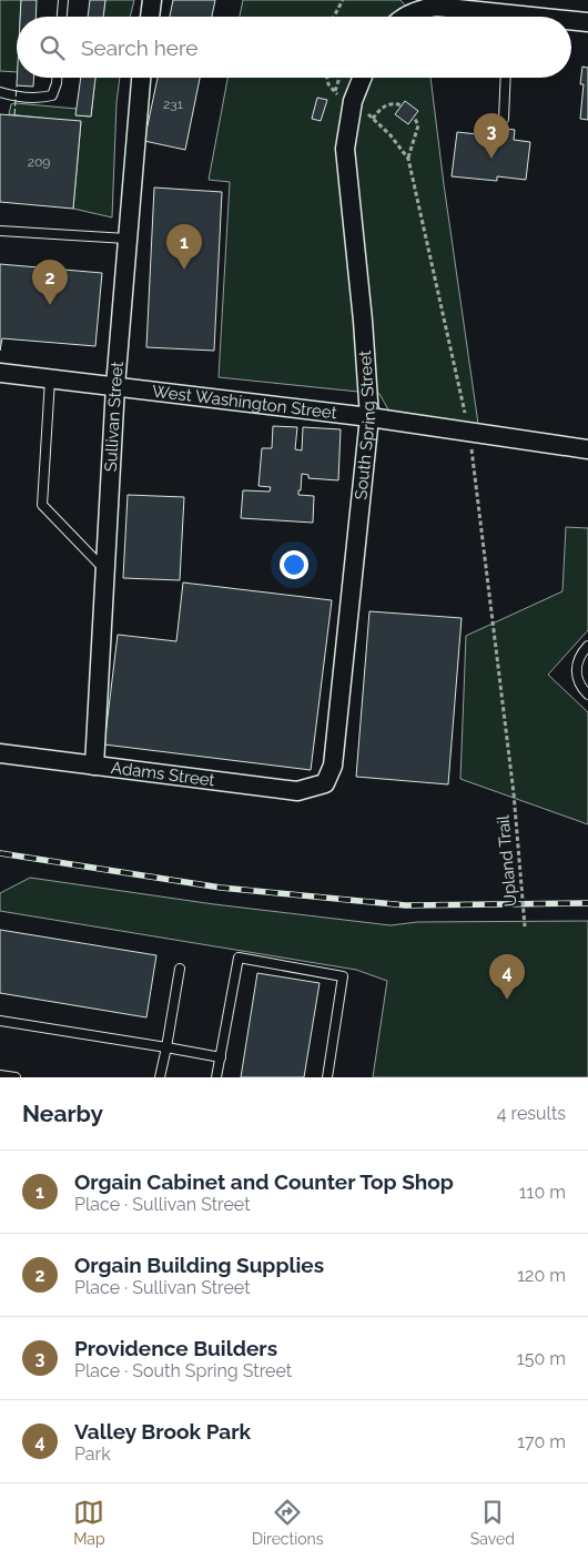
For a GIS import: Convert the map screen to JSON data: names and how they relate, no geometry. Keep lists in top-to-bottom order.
{
  "streets": {
    "street": [
      "West Washington Street",
      "Sullivan Street",
      "South Spring Street",
      "Adams Street"
    ],
    "path": ["Upland Trail"]
  },
  "crossings": [
    ["West Washington Street", "Sullivan Street"],
    ["West Washington Street", "South Spring Street"],
    ["Sullivan Street", "Adams Street"],
    ["South Spring Street", "Adams Street"]
  ],
  "house_numbers": ["231", "209"],
  "page": {
    "search": "Search here",
    "pins": [
      "3",
      "1",
      "2",
      "4"
    ],
    "heading": ["Nearby", "4 results"],
    "list": [
      {
        "mark": "1",
        "name": "Orgain Cabinet and Counter Top Shop",
        "note": "Place · Sullivan Street",
        "value": "110 m"
      },
      {
        "mark": "2",
        "name": "Orgain Building Supplies",
        "note": "Place · Sullivan Street",
        "value": "120 m"
      },
      {
        "mark": "3",
        "name": "Providence Builders",
        "note": "Place · South Spring Street",
        "value": "150 m"
      },
      {
        "mark": "4",
        "name": "Valley Brook Park",
        "note": "Park",
        "value": "170 m"
      }
    ],
    "nav": ["Map", "Directions", "Saved"]
  }
}
